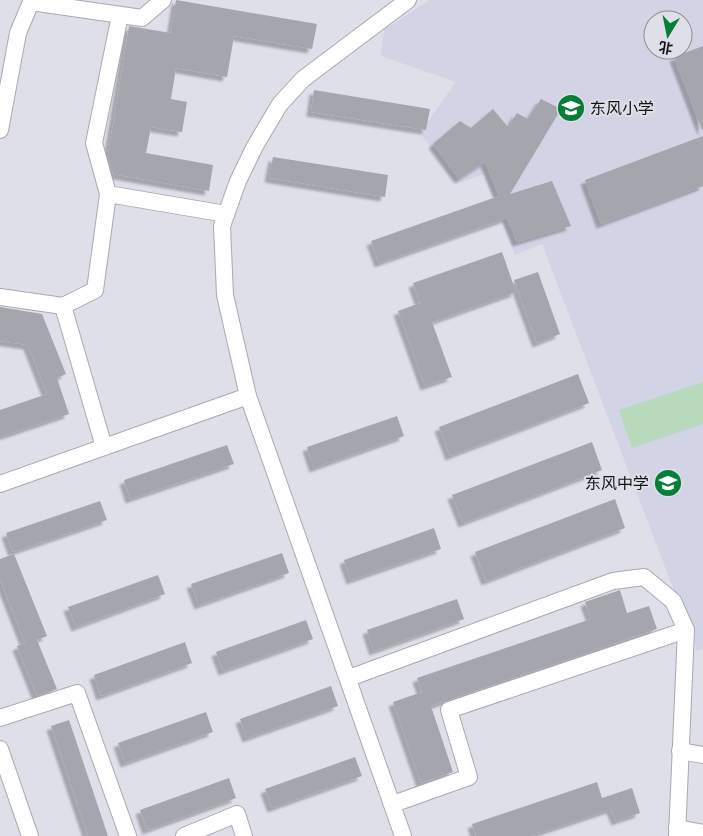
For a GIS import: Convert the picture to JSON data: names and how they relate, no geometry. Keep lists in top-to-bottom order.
{
  "places": {
    "school or university": ["东风小学", "东风中学"]
  },
  "north": "bottom"
}
